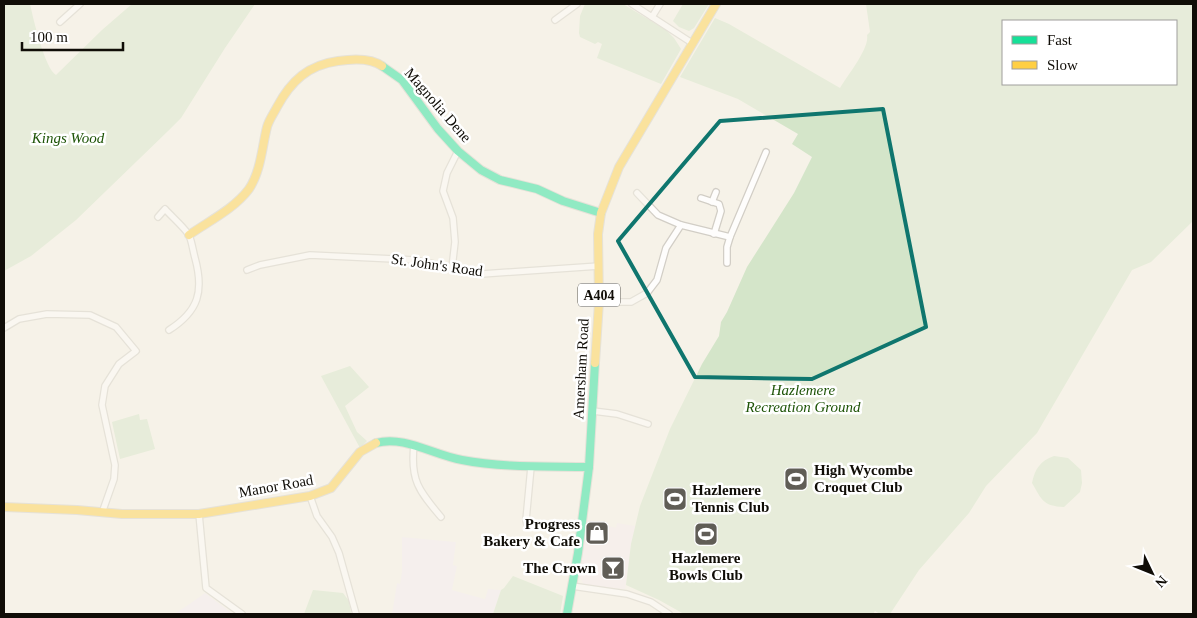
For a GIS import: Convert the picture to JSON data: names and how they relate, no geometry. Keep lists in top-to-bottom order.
{
  "streets": {
    "street": [
      "Magnolia Dene",
      "St. John's Road",
      "A404",
      "Amersham Road",
      "Manor Road"
    ]
  },
  "crossings": [
    ["Magnolia Dene", "Amersham Road"],
    ["St. John's Road", "Amersham Road"],
    ["Amersham Road", "Manor Road"]
  ],
  "parks": ["Kings Wood", "Hazlemere Recreation Ground"],
  "places": {
    "sports": ["High Wycombe Croquet Club", "Hazlemere Tennis Club", "Hazlemere Bowls Club"],
    "shop": ["Progress Bakery & Cafe"],
    "bar": ["The Crown"]
  },
  "legend": ["Fast", "Slow"],
  "scale_bar": "100 m",
  "north": "bottom right"
}
